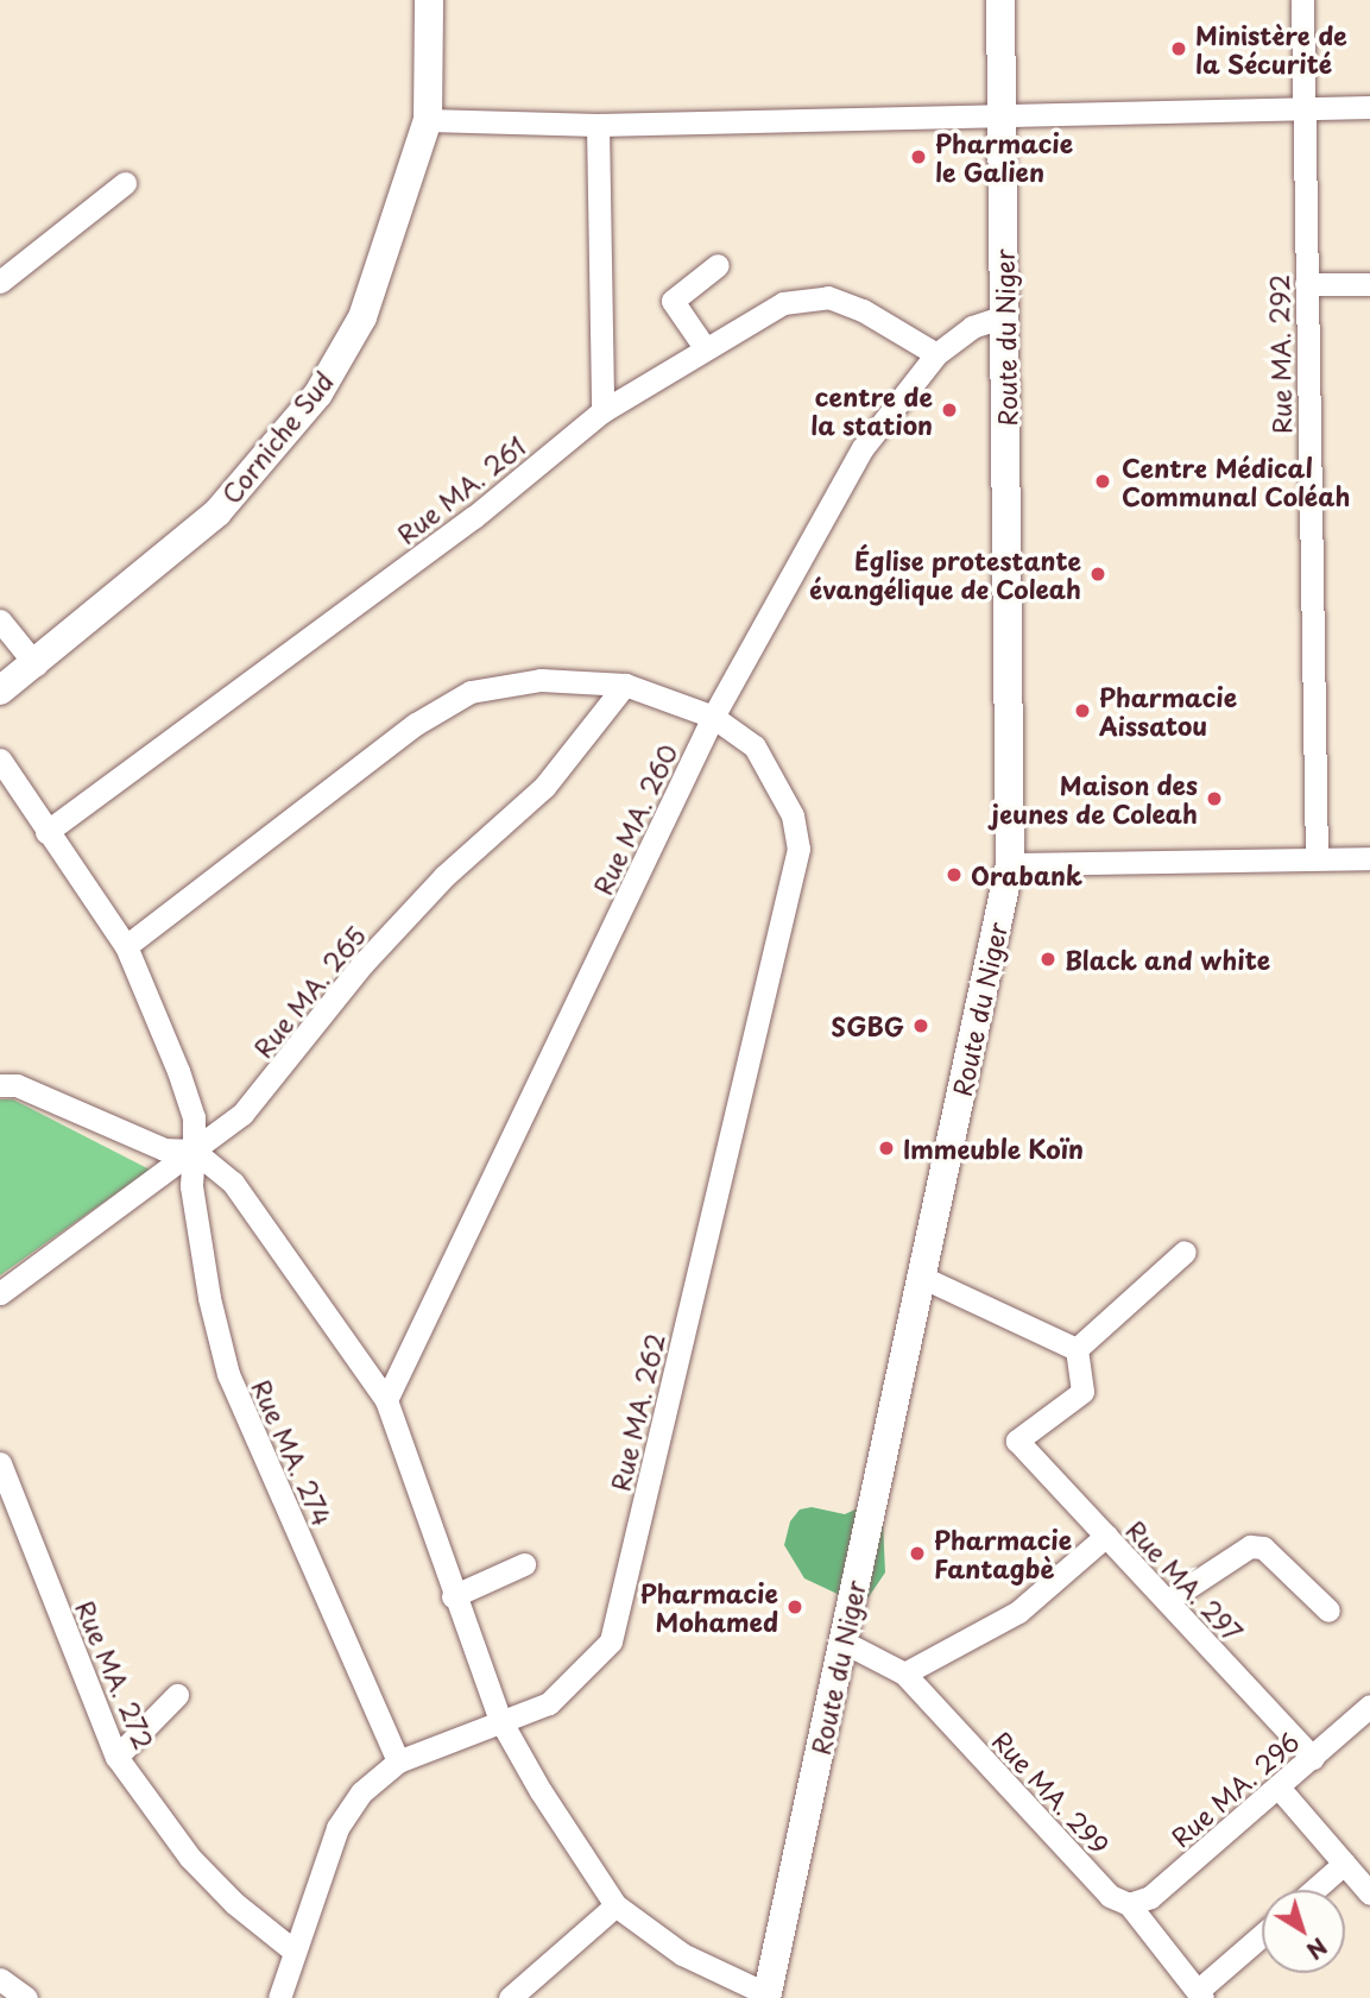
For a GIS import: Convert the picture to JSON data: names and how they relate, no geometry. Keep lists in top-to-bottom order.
{
  "streets": {
    "main road": ["Route du Niger", "Corniche Sud"],
    "street": [
      "Rue MA. 292",
      "Rue MA. 261",
      "Rue MA. 260",
      "Rue MA. 265",
      "Rue MA. 262",
      "Rue MA. 274",
      "Rue MA. 297",
      "Rue MA. 272",
      "Rue MA. 296",
      "Rue MA. 299"
    ]
  },
  "crossings": [
    ["Route du Niger", "Rue MA. 260"],
    ["Route du Niger", "Rue MA. 299"],
    ["Rue MA. 261", "Rue MA. 260"],
    ["Rue MA. 261", "Rue MA. 274"],
    ["Rue MA. 260", "Rue MA. 262"],
    ["Rue MA. 265", "Rue MA. 262"],
    ["Rue MA. 265", "Rue MA. 274"],
    ["Rue MA. 262", "Rue MA. 274"],
    ["Rue MA. 262", "Rue MA. 272"],
    ["Rue MA. 297", "Rue MA. 296"],
    ["Rue MA. 296", "Rue MA. 299"]
  ],
  "places": [
    "Ministère de la Sécurité",
    "Pharmacie le Galien",
    "centre de la station",
    "Centre Médical Communal Coléah",
    "Église protestante évangélique de Coleah",
    "Pharmacie Aissatou",
    "Maison des jeunes de Coleah",
    "Orabank",
    "Black and white",
    "SGBG",
    "Immeuble Koïn",
    "Pharmacie Fantagbè",
    "Pharmacie Mohamed"
  ],
  "north": "bottom right"
}
